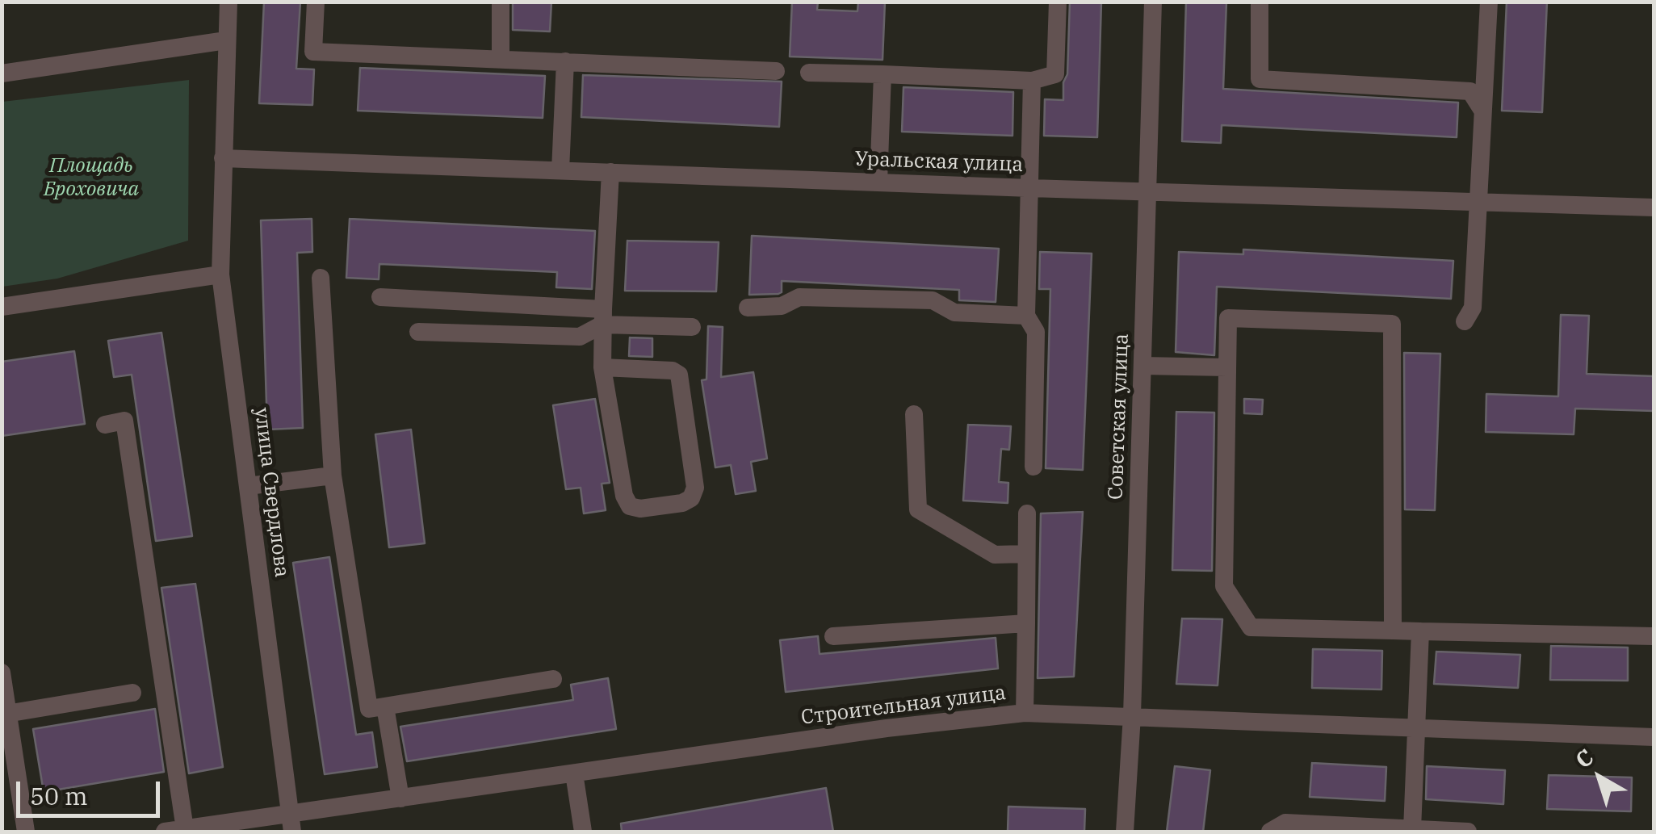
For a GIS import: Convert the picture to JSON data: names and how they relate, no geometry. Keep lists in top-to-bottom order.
{
  "streets": {
    "street": [
      "Уральская улица",
      "Советская улица",
      "улица Свердлова",
      "Строительная улица"
    ]
  },
  "crossings": [
    ["Уральская улица", "Советская улица"],
    ["Уральская улица", "улица Свердлова"],
    ["Советская улица", "Строительная улица"],
    ["улица Свердлова", "Строительная улица"]
  ],
  "parks": ["Площадь Броховича"],
  "scale_bar": "50 m",
  "north": "top left"
}
